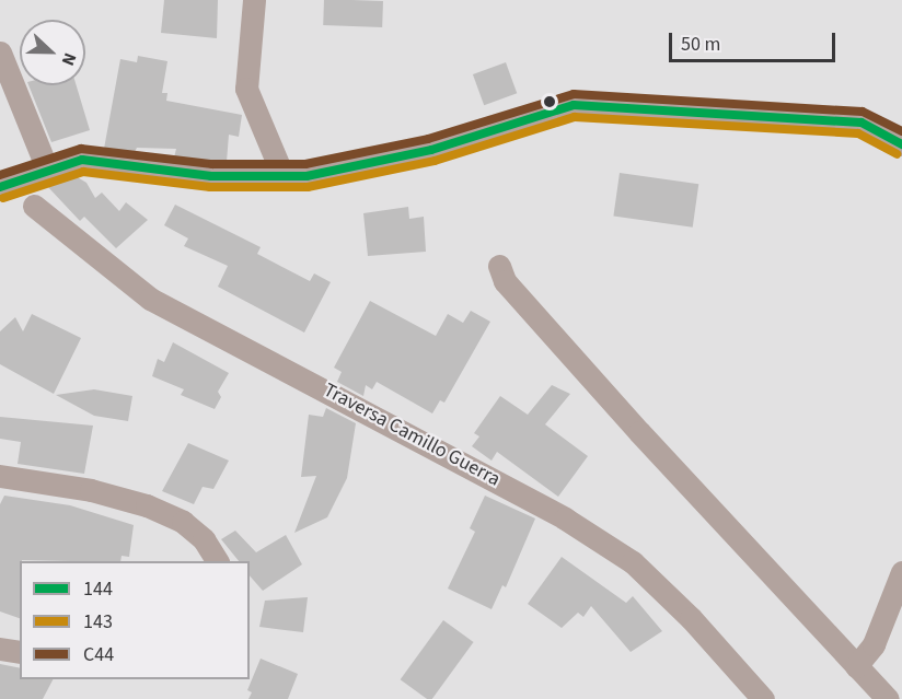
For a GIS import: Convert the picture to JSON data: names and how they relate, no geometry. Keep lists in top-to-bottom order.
{
  "streets": {
    "street": ["Traversa Camillo Guerra"]
  },
  "lines": ["transit line C44", "transit line 144", "transit line 143"],
  "legend": ["144", "143", "C44"],
  "scale_bar": "50 m",
  "north": "right"
}
